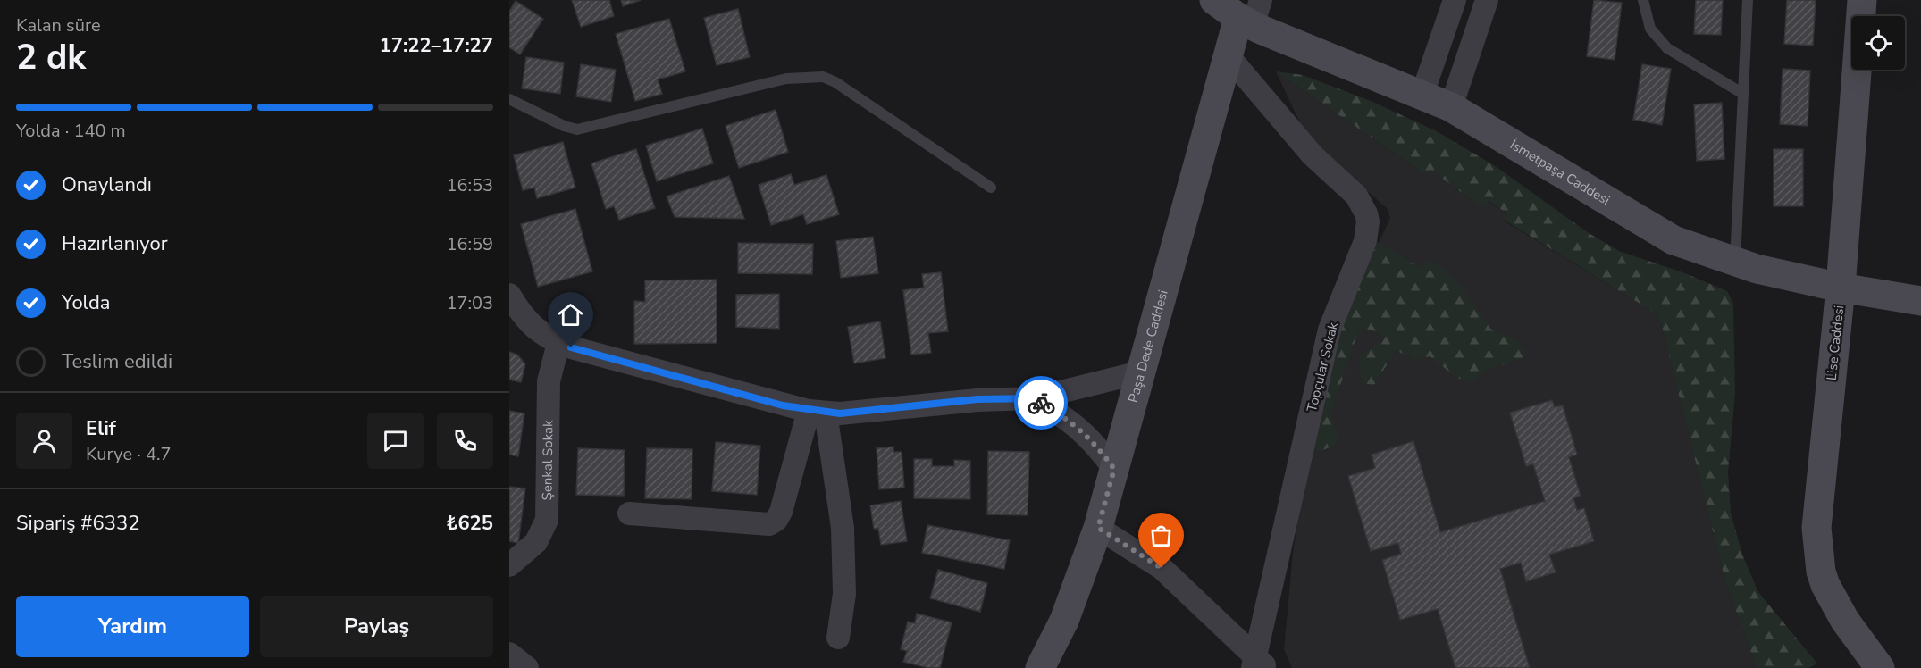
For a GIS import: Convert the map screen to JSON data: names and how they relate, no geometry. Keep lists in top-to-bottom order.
{
  "streets": {
    "street": [
      "İsmetpaşa Caddesi",
      "Lise Caddesi",
      "Paşa Dede Caddesi",
      "Topçular Sokak",
      "Şenkal Sokak"
    ]
  },
  "crossings": [
    ["İsmetpaşa Caddesi", "Lise Caddesi"],
    ["İsmetpaşa Caddesi", "Paşa Dede Caddesi"],
    ["Paşa Dede Caddesi", "Topçular Sokak"]
  ],
  "page": {
    "heading": ["2 dk", "Kalan süre", "17:22–17:27"],
    "panel": [
      "Elif",
      "Kurye · 4.7",
      "Sipariş #6332",
      "₺625"
    ],
    "bar": "Yolda · 140 m",
    "list": [
      ["Onaylandı", "16:53"],
      ["Hazırlanıyor", "16:59"],
      ["Yolda", "17:03"],
      "Teslim edildi"
    ],
    "buttons": ["Yardım", "Paylaş"]
  }
}
